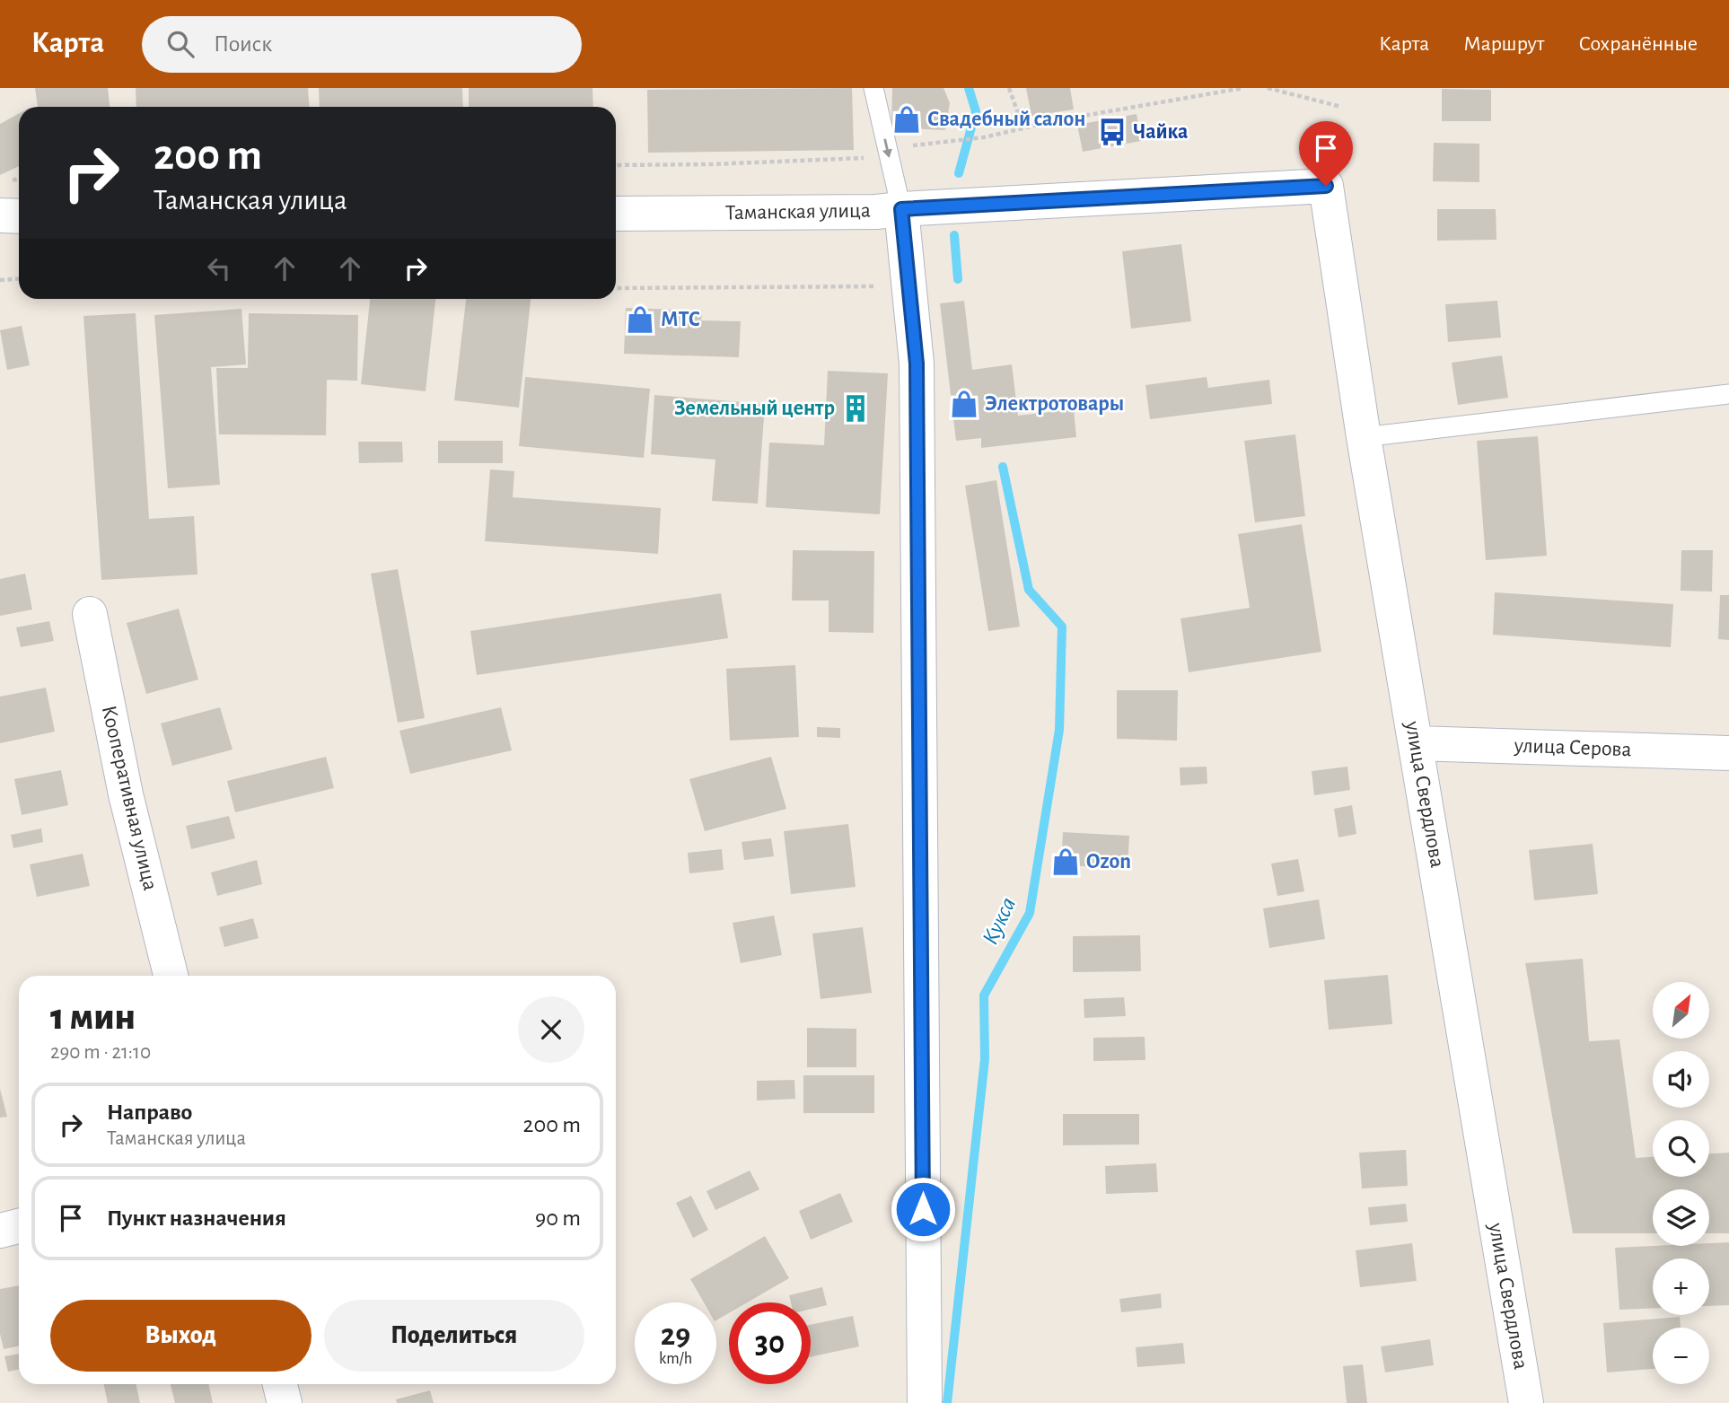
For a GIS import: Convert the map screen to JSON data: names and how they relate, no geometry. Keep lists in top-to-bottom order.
{
  "streets": {
    "street": [
      "Таманская улица",
      "улица Серова",
      "улица Свердлова",
      "Кооперативная улица"
    ]
  },
  "crossings": [
    ["Таманская улица", "улица Свердлова"],
    ["улица Серова", "улица Свердлова"]
  ],
  "water": ["Кукса"],
  "places": {
    "shop": [
      "Свадебный салон",
      "МТС",
      "Электротовары",
      "Ozon"
    ],
    "bus stop": ["Чайка"],
    "building": ["Земельный центр"]
  },
  "north": "top right",
  "page": {
    "header": "Карта",
    "search": "Поиск",
    "nav": ["Карта", "Маршрут", "Сохранённые"],
    "turn": ["200 m", "Таманская улица"],
    "heading": ["1 мин", "290 m · 21:10"],
    "map_buttons": ["+", "−"],
    "list": [
      {
        "name": "Направо",
        "note": "Таманская улица",
        "value": "200 m"
      },
      {
        "name": "Пункт назначения",
        "value": "90 m"
      }
    ],
    "buttons": ["Выход", "Поделиться"],
    "speed": "29 km/h",
    "limit": "30"
  }
}
